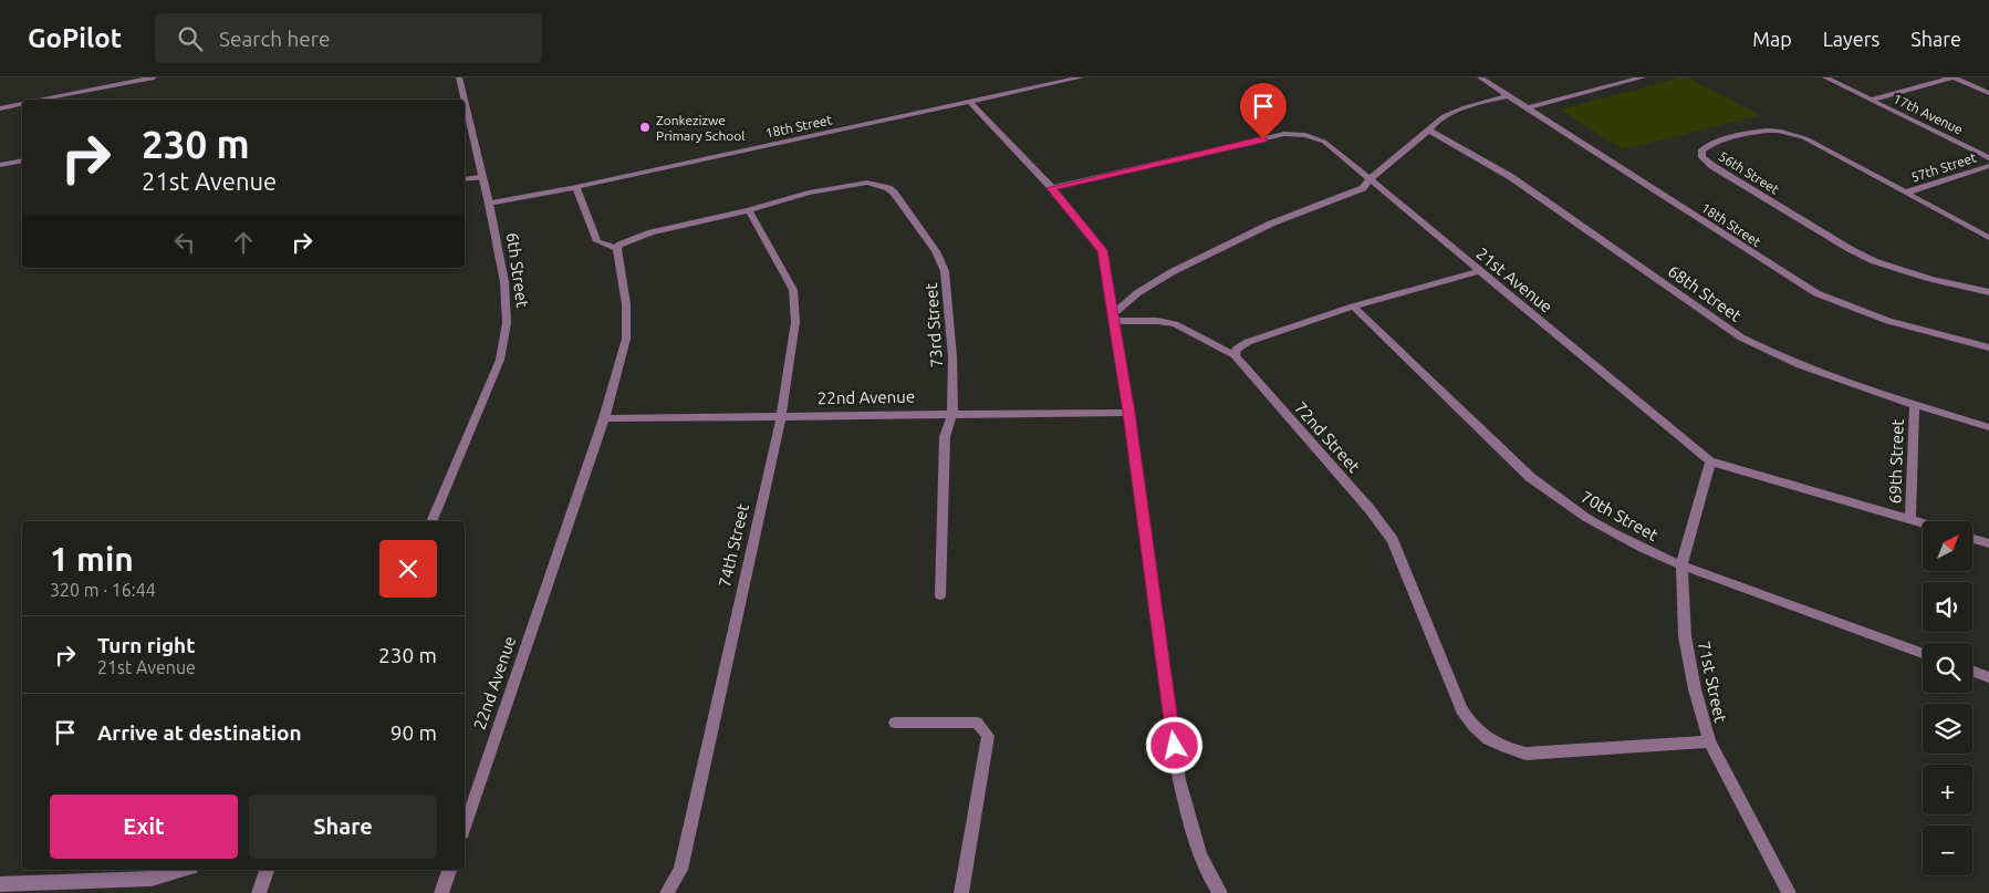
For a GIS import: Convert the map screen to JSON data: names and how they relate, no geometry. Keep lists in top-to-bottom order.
{
  "streets": {
    "street": [
      "17th Avenue",
      "18th Street",
      "57th Street",
      "56th Street",
      "6th Street",
      "21st Avenue",
      "68th Street",
      "73rd Street",
      "22nd Avenue",
      "72nd Street",
      "69th Street",
      "70th Street",
      "74th Street",
      "71st Street"
    ]
  },
  "crossings": [
    ["18th Street", "6th Street"],
    ["57th Street", "56th Street"],
    ["21st Avenue", "69th Street"],
    ["21st Avenue", "71st Street"],
    ["68th Street", "69th Street"],
    ["73rd Street", "22nd Avenue"],
    ["73rd Street", "74th Street"],
    ["22nd Avenue", "74th Street"],
    ["72nd Street", "71st Street"],
    ["70th Street", "71st Street"]
  ],
  "places": ["Zonkezizwe Primary School"],
  "north": "top right",
  "page": {
    "header": "GoPilot",
    "search": "Search here",
    "nav": ["Map", "Layers", "Share"],
    "turn": ["230 m", "21st Avenue"],
    "map_buttons": ["+", "−"],
    "heading": ["1 min", "320 m · 16:44"],
    "list": [
      {
        "name": "Turn right",
        "note": "21st Avenue",
        "value": "230 m"
      },
      {
        "name": "Arrive at destination",
        "value": "90 m"
      }
    ],
    "buttons": ["Exit", "Share"]
  }
}
